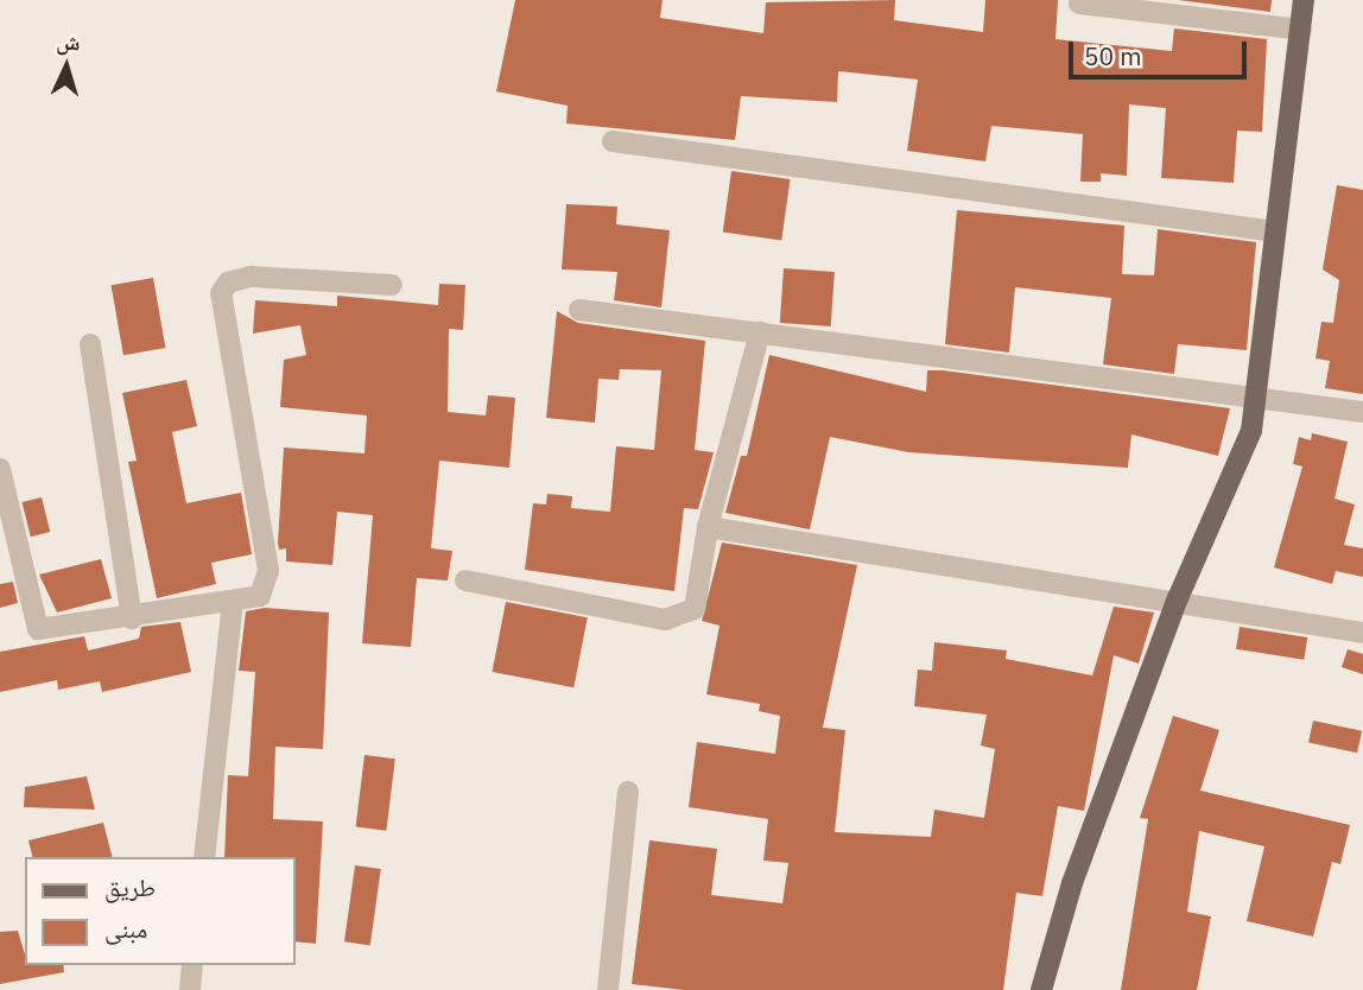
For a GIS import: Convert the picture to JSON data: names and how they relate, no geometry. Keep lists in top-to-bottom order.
{
  "legend": ["طريق", "مبنى"],
  "scale_bar": "50 m",
  "north": "top"
}
